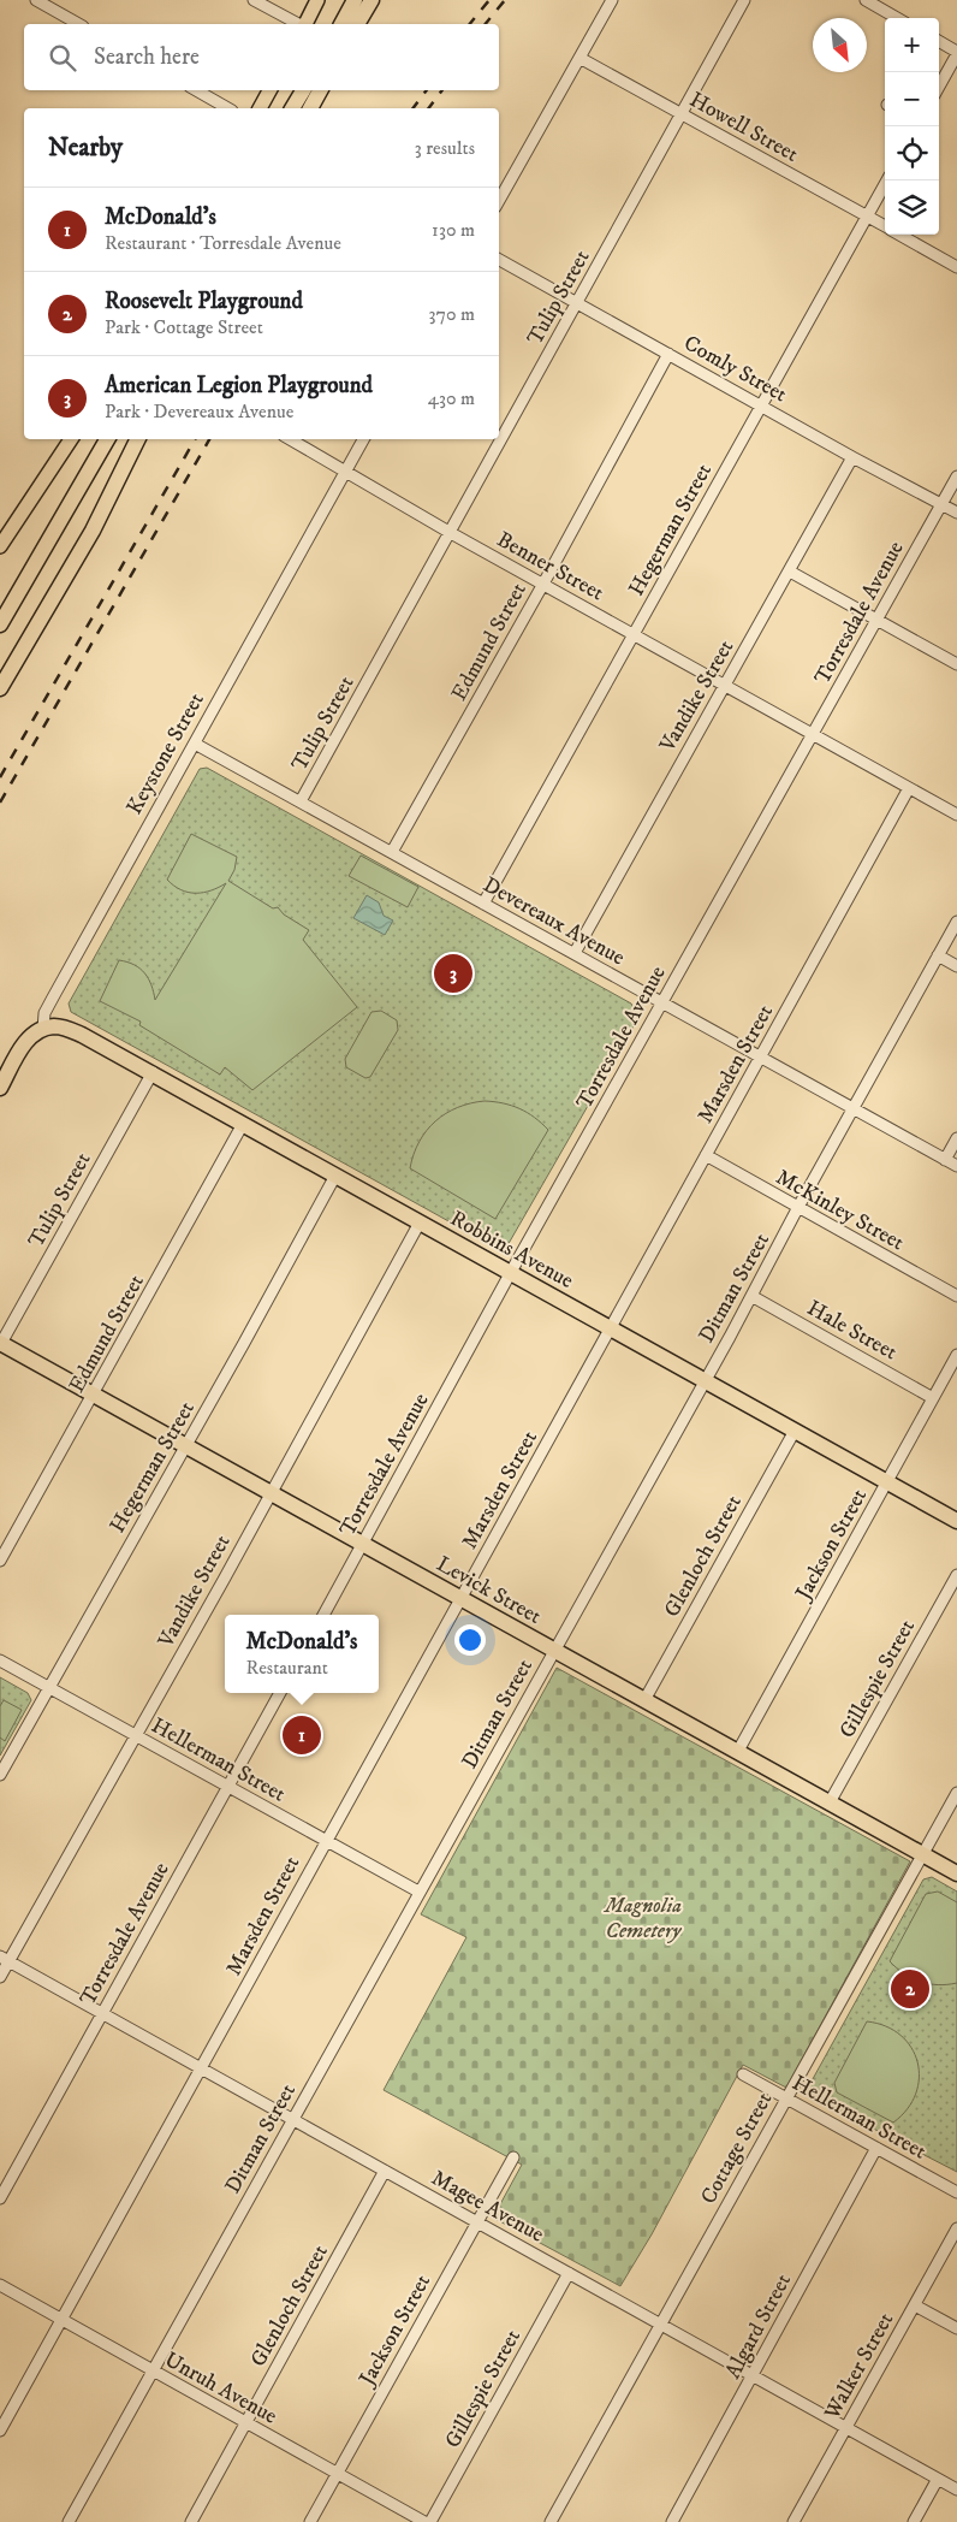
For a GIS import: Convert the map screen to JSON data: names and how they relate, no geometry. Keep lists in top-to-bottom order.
{
  "streets": {
    "highway": ["Robbins Avenue", "Levick Street"],
    "street": [
      "Howell Street",
      "Tulip Street",
      "Comly Street",
      "Hegerman Street",
      "Benner Street",
      "Torresdale Avenue",
      "Edmund Street",
      "Vandike Street",
      "Keystone Street",
      "Devereaux Avenue",
      "Marsden Street",
      "McKinley Street",
      "Ditman Street",
      "Hale Street",
      "Jackson Street",
      "Glenloch Street",
      "Gillespie Street",
      "Hellerman Street",
      "Cottage Street",
      "Magee Avenue",
      "Algard Street",
      "Walker Street",
      "Unruh Avenue"
    ]
  },
  "crossings": [
    ["Howell Street", "Tulip Street"],
    ["Howell Street", "Hegerman Street"],
    ["Tulip Street", "Comly Street"],
    ["Tulip Street", "Benner Street"],
    ["Tulip Street", "Devereaux Avenue"],
    ["Tulip Street", "Robbins Avenue"],
    ["Tulip Street", "Levick Street"],
    ["Comly Street", "Hegerman Street"],
    ["Comly Street", "Torresdale Avenue"],
    ["Comly Street", "Edmund Street"],
    ["Comly Street", "Vandike Street"],
    ["Hegerman Street", "Benner Street"],
    ["Hegerman Street", "Devereaux Avenue"],
    ["Hegerman Street", "Robbins Avenue"],
    ["Hegerman Street", "Levick Street"],
    ["Hegerman Street", "Hellerman Street"],
    ["Benner Street", "Torresdale Avenue"],
    ["Benner Street", "Edmund Street"],
    ["Benner Street", "Vandike Street"],
    ["Benner Street", "Keystone Street"],
    ["Benner Street", "Marsden Street"],
    ["Torresdale Avenue", "Devereaux Avenue"],
    ["Torresdale Avenue", "Robbins Avenue"],
    ["Torresdale Avenue", "Levick Street"],
    ["Torresdale Avenue", "Hellerman Street"],
    ["Torresdale Avenue", "Magee Avenue"],
    ["Edmund Street", "Devereaux Avenue"],
    ["Edmund Street", "Robbins Avenue"],
    ["Edmund Street", "Levick Street"],
    ["Vandike Street", "Devereaux Avenue"],
    ["Vandike Street", "Robbins Avenue"],
    ["Vandike Street", "Levick Street"],
    ["Vandike Street", "Hellerman Street"],
    ["Vandike Street", "Magee Avenue"],
    ["Keystone Street", "Devereaux Avenue"],
    ["Keystone Street", "Robbins Avenue"],
    ["Devereaux Avenue", "Marsden Street"],
    ["Devereaux Avenue", "Ditman Street"],
    ["Marsden Street", "McKinley Street"],
    ["Marsden Street", "Robbins Avenue"],
    ["Marsden Street", "Levick Street"],
    ["Marsden Street", "Hellerman Street"],
    ["Marsden Street", "Magee Avenue"],
    ["Marsden Street", "Unruh Avenue"],
    ["McKinley Street", "Ditman Street"],
    ["Robbins Avenue", "Ditman Street"],
    ["Robbins Avenue", "Jackson Street"],
    ["Robbins Avenue", "Glenloch Street"],
    ["Ditman Street", "Hale Street"],
    ["Ditman Street", "Levick Street"],
    ["Ditman Street", "Hellerman Street"],
    ["Ditman Street", "Magee Avenue"],
    ["Ditman Street", "Unruh Avenue"],
    ["Hale Street", "Jackson Street"],
    ["Jackson Street", "Levick Street"],
    ["Jackson Street", "Magee Avenue"],
    ["Jackson Street", "Unruh Avenue"],
    ["Glenloch Street", "Levick Street"],
    ["Glenloch Street", "Magee Avenue"],
    ["Glenloch Street", "Unruh Avenue"],
    ["Levick Street", "Gillespie Street"],
    ["Levick Street", "Cottage Street"],
    ["Gillespie Street", "Magee Avenue"],
    ["Hellerman Street", "Cottage Street"],
    ["Hellerman Street", "Algard Street"],
    ["Cottage Street", "Magee Avenue"],
    ["Magee Avenue", "Algard Street"],
    ["Magee Avenue", "Walker Street"]
  ],
  "parks": ["Magnolia Cemetery"],
  "north": "bottom right",
  "page": {
    "map_buttons": ["+", "−"],
    "search": "Search here",
    "heading": ["Nearby", "3 results"],
    "list": [
      {
        "mark": "1",
        "name": "McDonald's",
        "note": "Restaurant · Torresdale Avenue",
        "value": "130 m"
      },
      {
        "mark": "2",
        "name": "Roosevelt Playground",
        "note": "Park · Cottage Street",
        "value": "370 m"
      },
      {
        "mark": "3",
        "name": "American Legion Playground",
        "note": "Park · Devereaux Avenue",
        "value": "430 m"
      }
    ],
    "pins": ["3", "1", "2"],
    "popup": ["McDonald's", "Restaurant"]
  }
}
